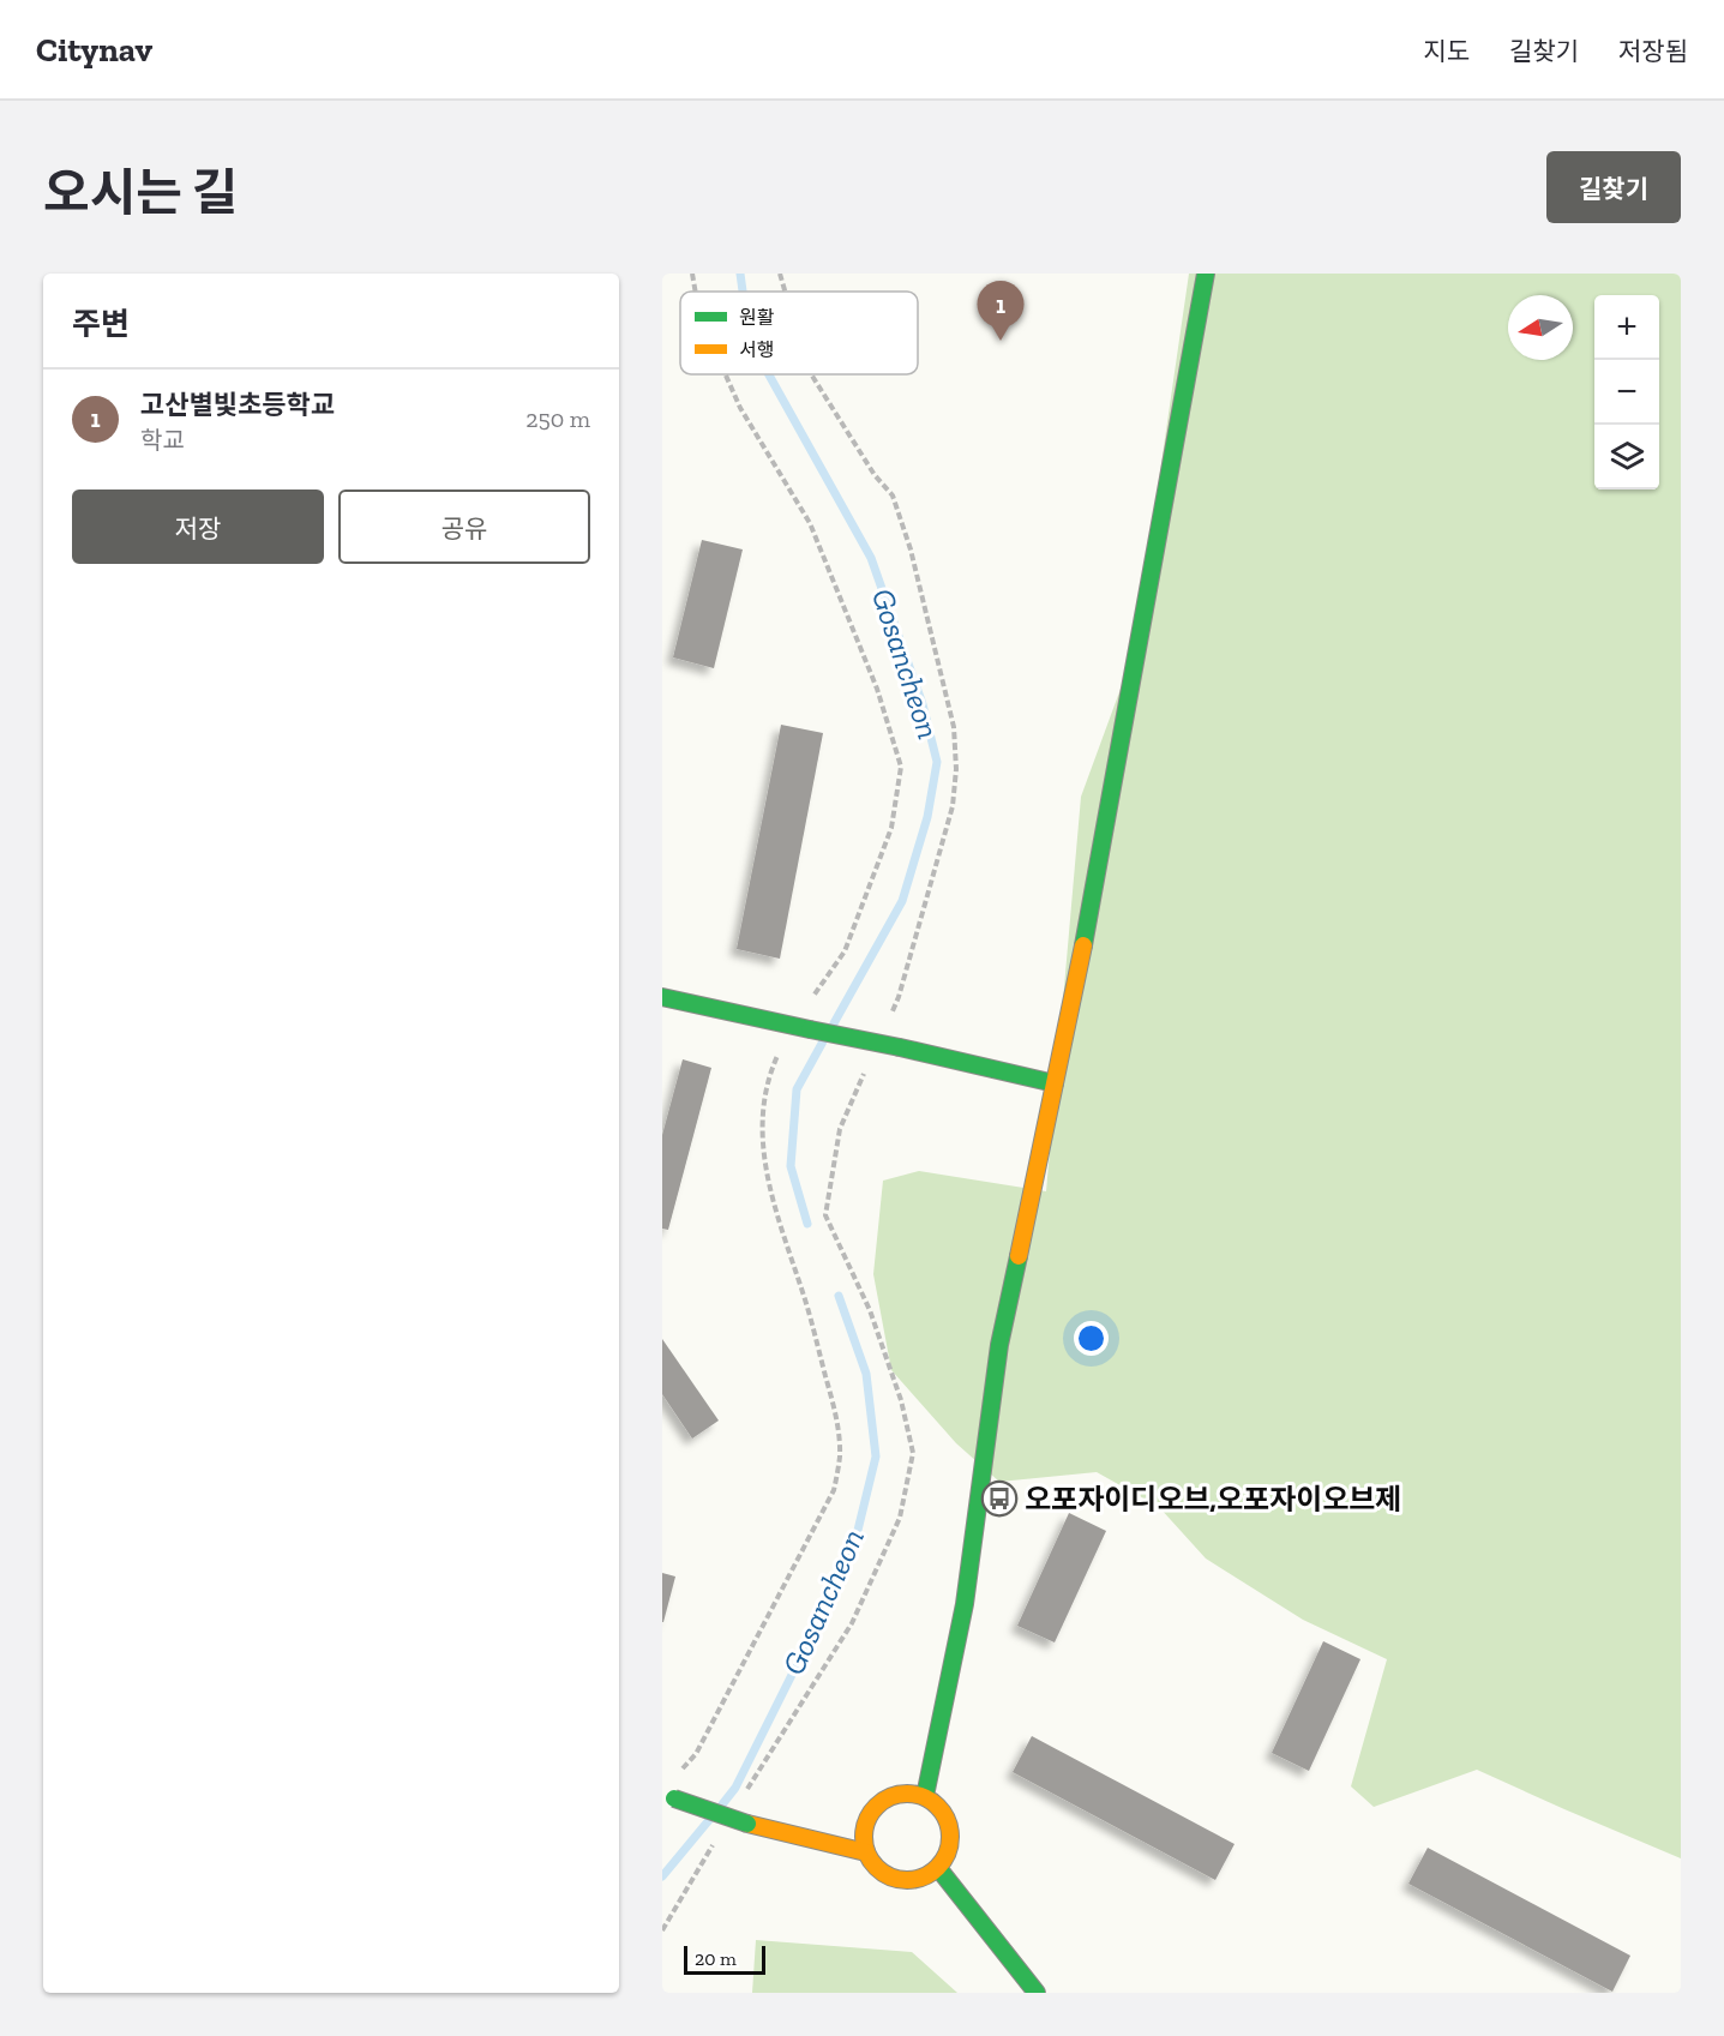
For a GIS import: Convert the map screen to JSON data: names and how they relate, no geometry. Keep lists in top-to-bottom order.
{
  "water": ["Gosancheon"],
  "places": {
    "bus stop": ["오포자이디오브,오포자이오브제"]
  },
  "legend": ["원활", "서행"],
  "scale_bar": "20 m",
  "north": "left",
  "page": {
    "header": "Citynav",
    "nav": ["지도", "길찾기", "저장됨"],
    "title": "오시는 길",
    "buttons": [
      "길찾기",
      ["저장", "공유"]
    ],
    "heading": "주변",
    "pins": "1",
    "map_buttons": ["+", "−"],
    "list": [
      {
        "mark": "1",
        "name": "고산별빛초등학교",
        "note": "학교",
        "value": "250 m"
      }
    ],
    "scale": "20 m"
  }
}
